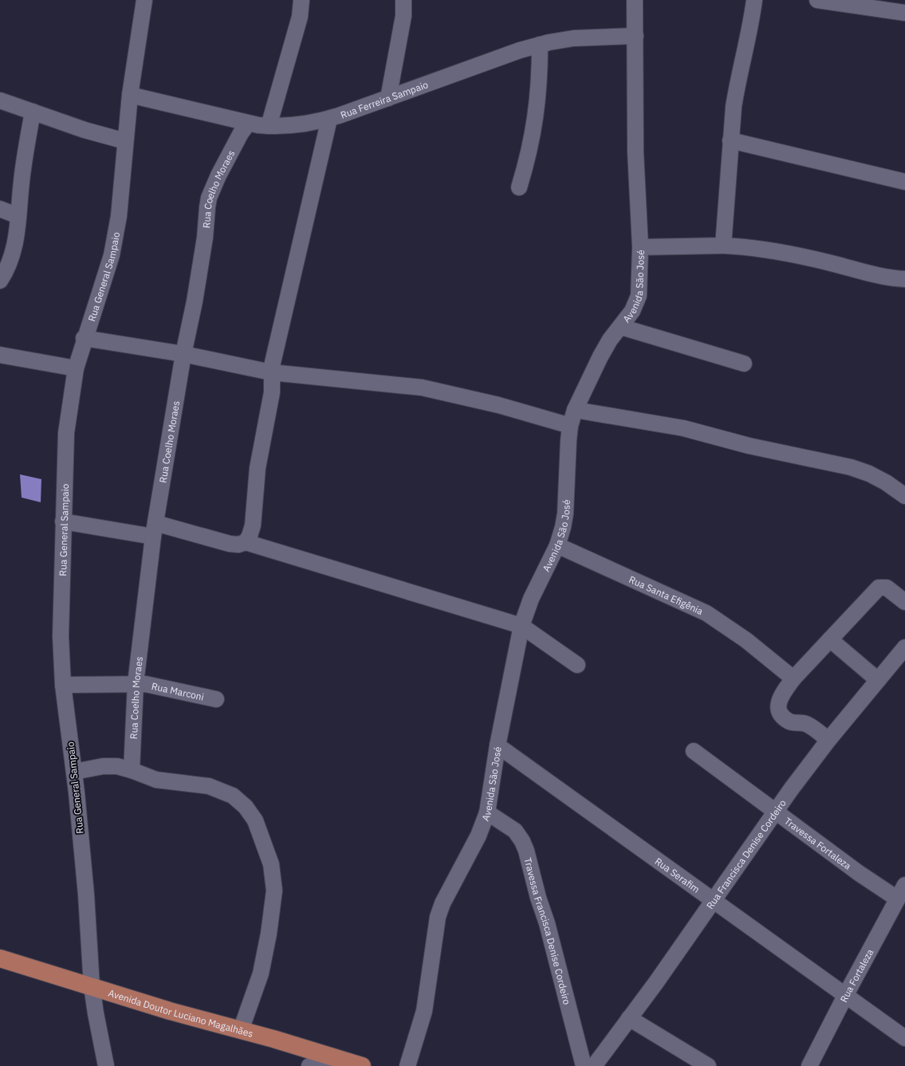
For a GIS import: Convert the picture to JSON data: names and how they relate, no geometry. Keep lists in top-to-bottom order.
{
  "streets": {
    "main road": ["Avenida Doutor Luciano Magalhães"],
    "street": [
      "Rua Ferreira Sampaio",
      "Rua Coelho Moraes",
      "Rua General Sampaio",
      "Avenida São José",
      "Rua Santa Efigênia",
      "Rua Marconi",
      "Travessa Fortaleza",
      "Rua Francisca Denise Cordeiro",
      "Rua Serafim",
      "Travessa Francisca Denise Cordeiro",
      "Rua Fortaleza"
    ]
  },
  "crossings": [
    ["Rua Ferreira Sampaio", "Rua Coelho Moraes"],
    ["Rua Ferreira Sampaio", "Rua General Sampaio"],
    ["Rua Ferreira Sampaio", "Avenida São José"],
    ["Rua Coelho Moraes", "Rua Marconi"],
    ["Rua General Sampaio", "Rua Marconi"],
    ["Rua General Sampaio", "Avenida Doutor Luciano Magalhães"],
    ["Avenida São José", "Rua Santa Efigênia"],
    ["Avenida São José", "Rua Serafim"],
    ["Avenida São José", "Travessa Francisca Denise Cordeiro"],
    ["Travessa Fortaleza", "Rua Francisca Denise Cordeiro"],
    ["Travessa Fortaleza", "Rua Fortaleza"],
    ["Rua Francisca Denise Cordeiro", "Rua Serafim"],
    ["Rua Serafim", "Rua Fortaleza"]
  ]
}
